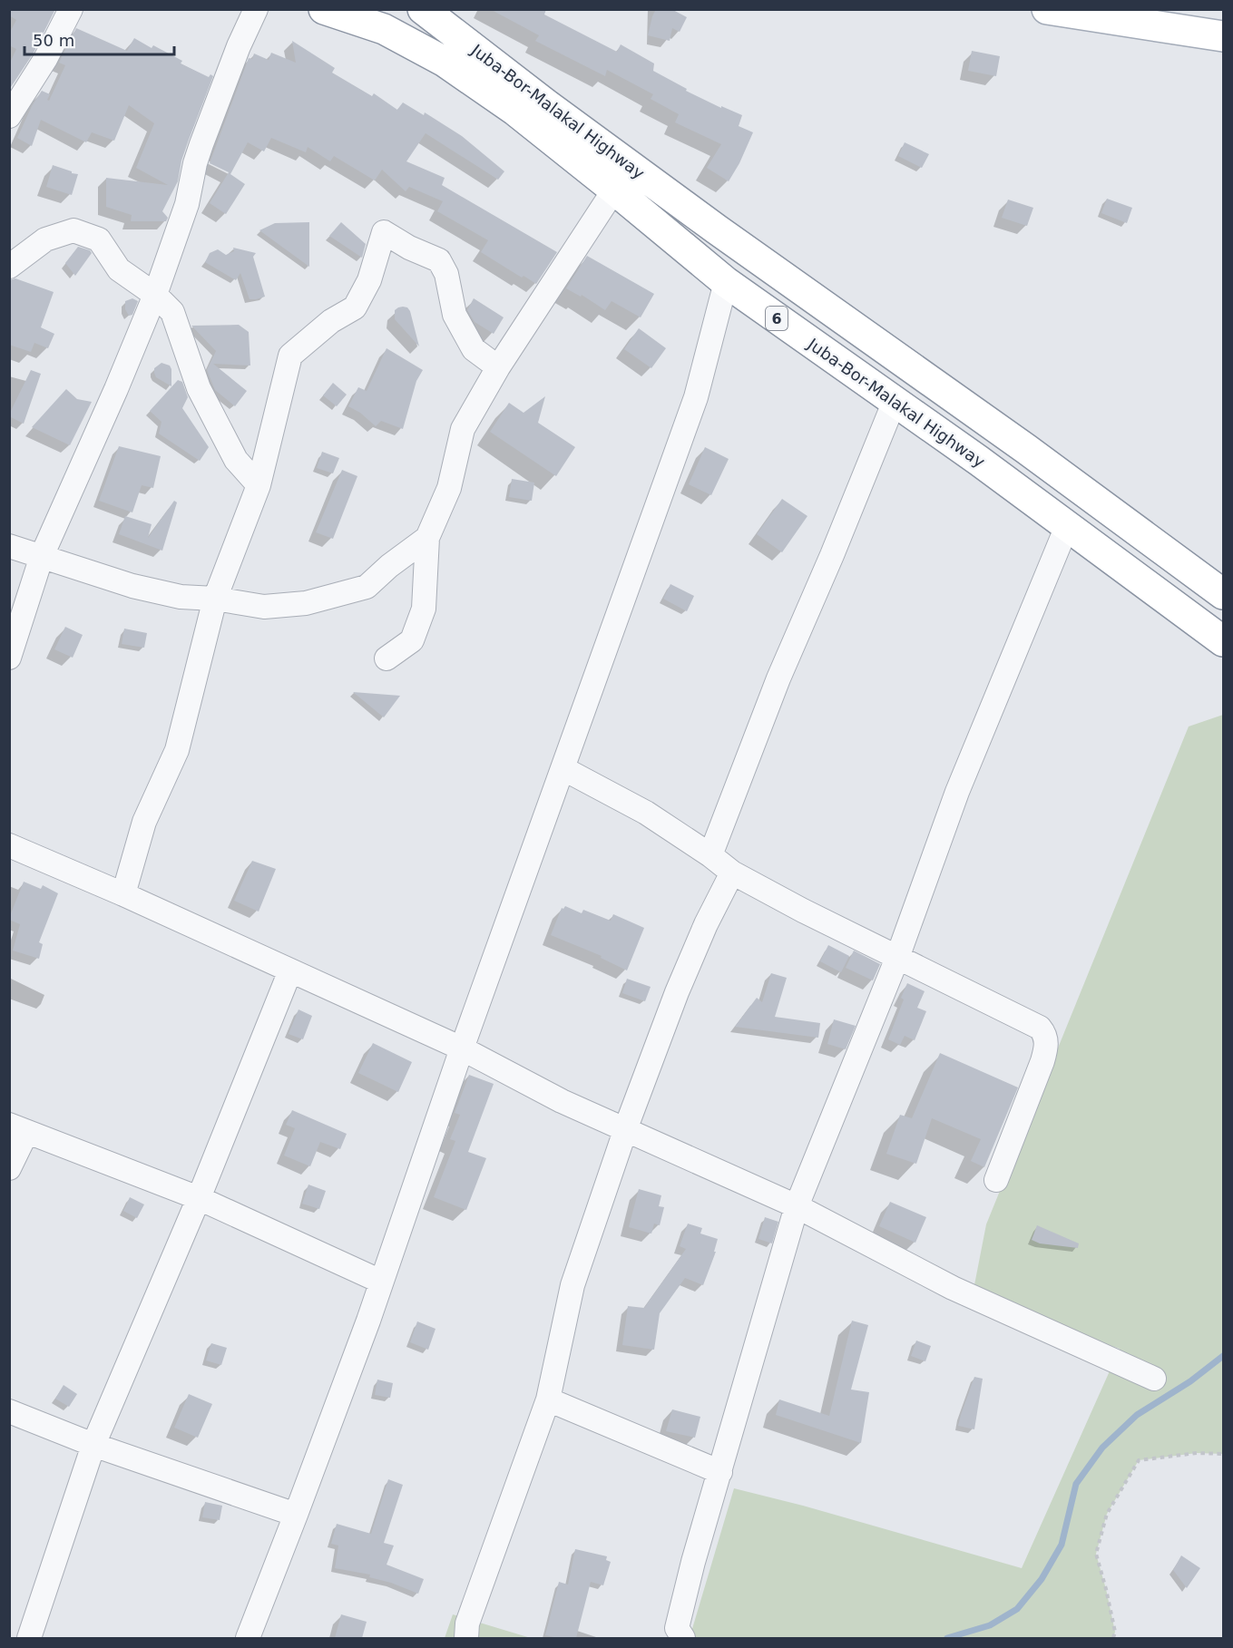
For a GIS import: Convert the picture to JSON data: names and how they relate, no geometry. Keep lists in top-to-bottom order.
{
  "streets": {
    "main road": ["Juba-Bor-Malakal Highway", "6"]
  },
  "scale_bar": "50 m"
}
